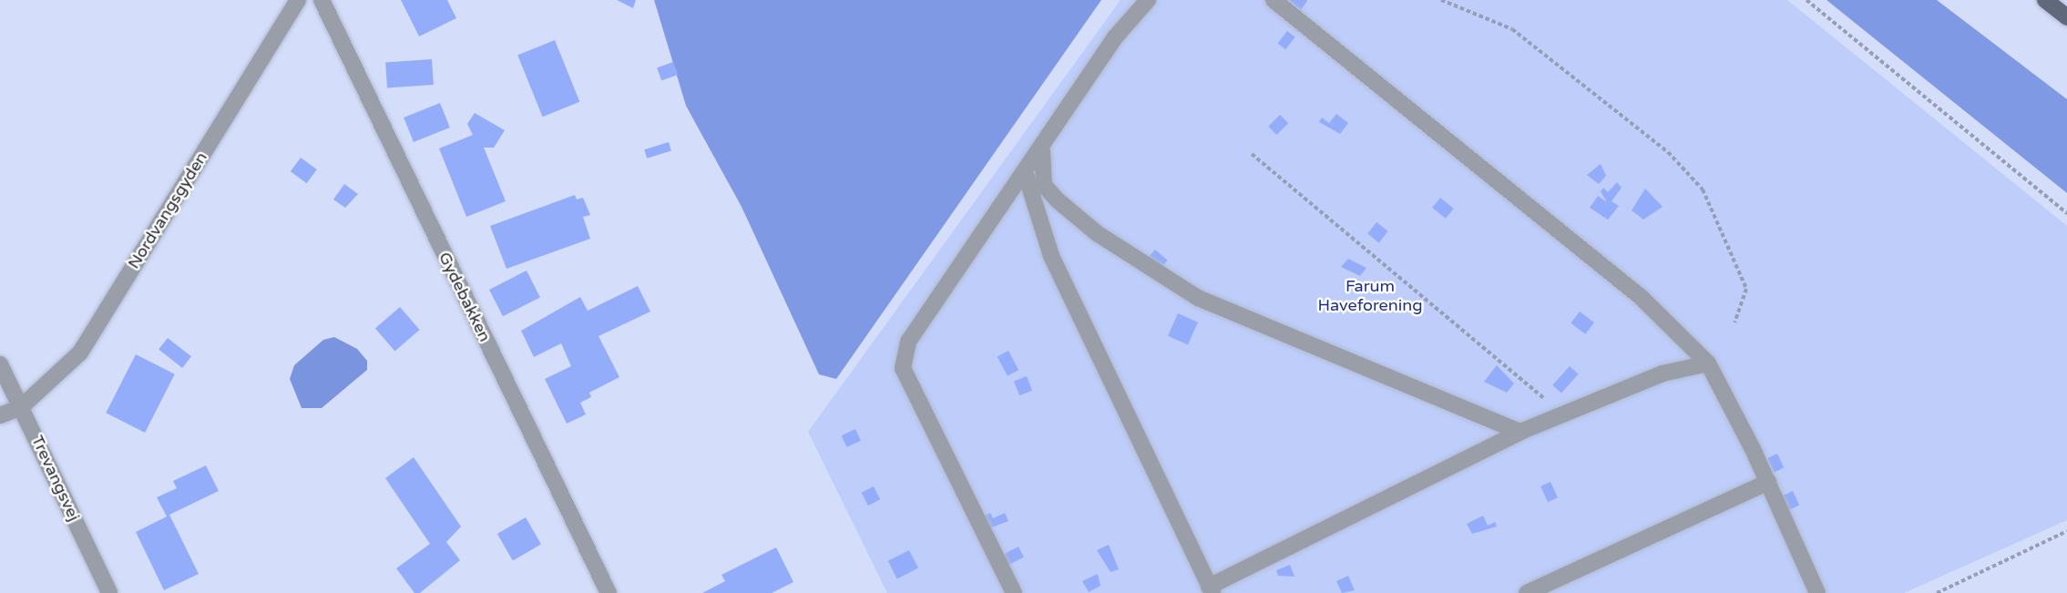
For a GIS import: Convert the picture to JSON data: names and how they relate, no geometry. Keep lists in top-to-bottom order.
{
  "streets": {
    "street": ["Nordvangsgyden", "Gydebakken", "Trevangsvej"]
  },
  "crossings": [
    ["Nordvangsgyden", "Trevangsvej"]
  ],
  "parks": ["Farum Haveforening"]
}
